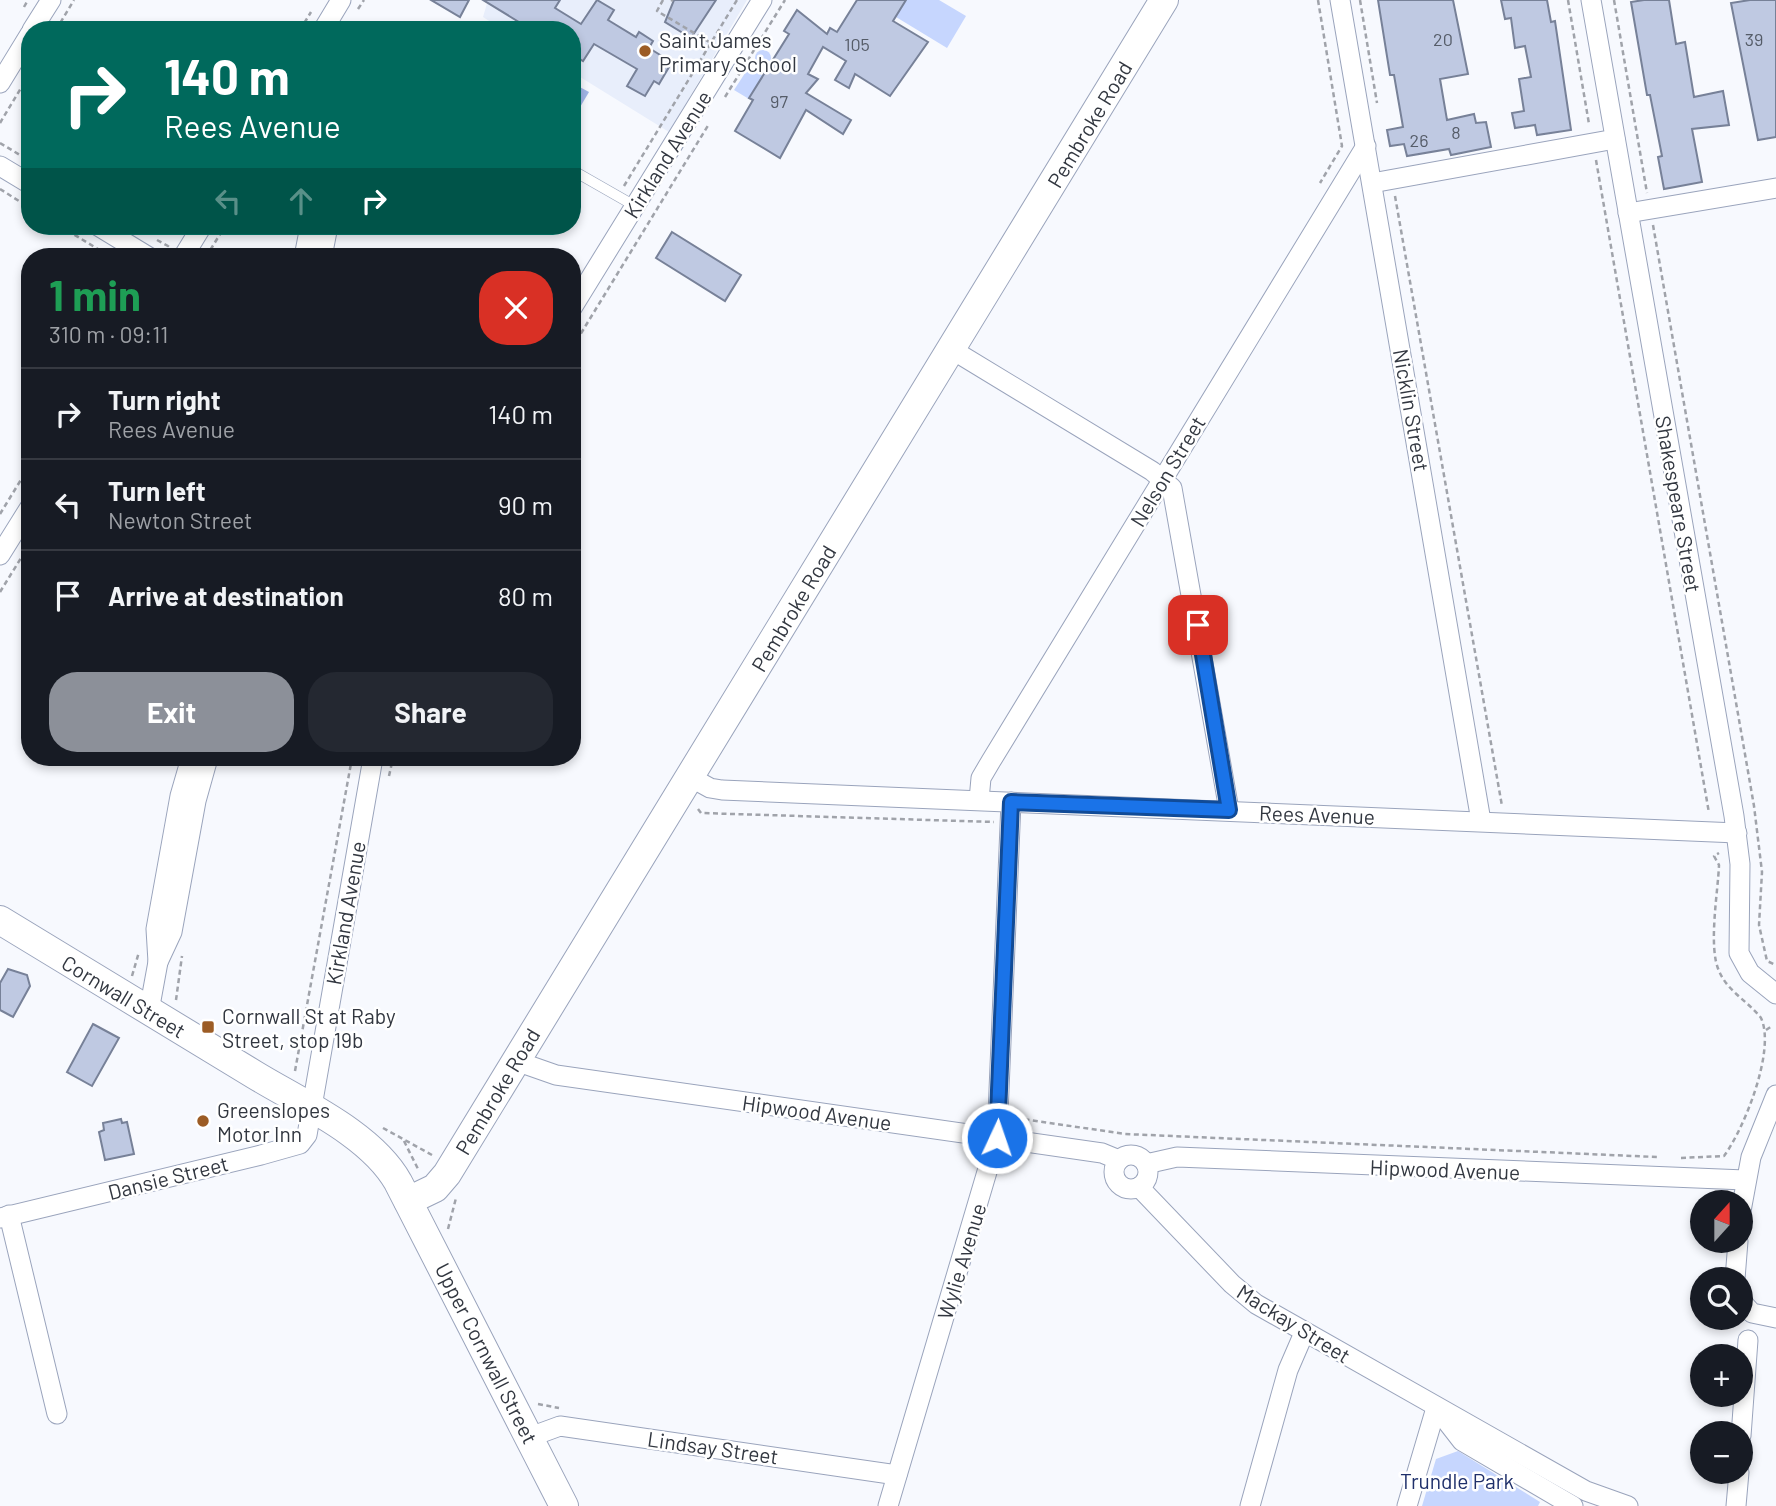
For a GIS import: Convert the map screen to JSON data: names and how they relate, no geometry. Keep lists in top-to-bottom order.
{
  "streets": {
    "street": [
      "Pembroke Road",
      "Kirkland Avenue",
      "Nicklin Street",
      "Nelson Street",
      "Shakespeare Street",
      "Rees Avenue",
      "Cornwall Street",
      "Hipwood Avenue",
      "Dansie Street",
      "Wylie Avenue",
      "Mackay Street",
      "Upper Cornwall Street",
      "Lindsay Street"
    ]
  },
  "crossings": [
    ["Pembroke Road", "Rees Avenue"],
    ["Pembroke Road", "Cornwall Street"],
    ["Pembroke Road", "Hipwood Avenue"],
    ["Pembroke Road", "Upper Cornwall Street"],
    ["Kirkland Avenue", "Cornwall Street"],
    ["Kirkland Avenue", "Dansie Street"],
    ["Nicklin Street", "Nelson Street"],
    ["Nicklin Street", "Rees Avenue"],
    ["Nelson Street", "Rees Avenue"],
    ["Shakespeare Street", "Rees Avenue"],
    ["Rees Avenue", "Wylie Avenue"],
    ["Cornwall Street", "Dansie Street"],
    ["Cornwall Street", "Upper Cornwall Street"],
    ["Hipwood Avenue", "Wylie Avenue"],
    ["Hipwood Avenue", "Mackay Street"],
    ["Wylie Avenue", "Lindsay Street"],
    ["Upper Cornwall Street", "Lindsay Street"]
  ],
  "parks": ["Trundle Park"],
  "places": {
    "other": ["Saint James Primary School", "Greenslopes Motor Inn"],
    "transit": ["Cornwall St at Raby Street, stop 19b"]
  },
  "house_numbers": [
    "20",
    "39",
    "105",
    "97",
    "8",
    "26"
  ],
  "north": "top",
  "page": {
    "turn": ["140 m", "Rees Avenue"],
    "heading": ["1 min", "310 m · 09:11"],
    "list": [
      {
        "name": "Turn right",
        "note": "Rees Avenue",
        "value": "140 m"
      },
      {
        "name": "Turn left",
        "note": "Newton Street",
        "value": "90 m"
      },
      {
        "name": "Arrive at destination",
        "value": "80 m"
      }
    ],
    "buttons": ["Exit", "Share"],
    "map_buttons": ["+", "−"]
  }
}
